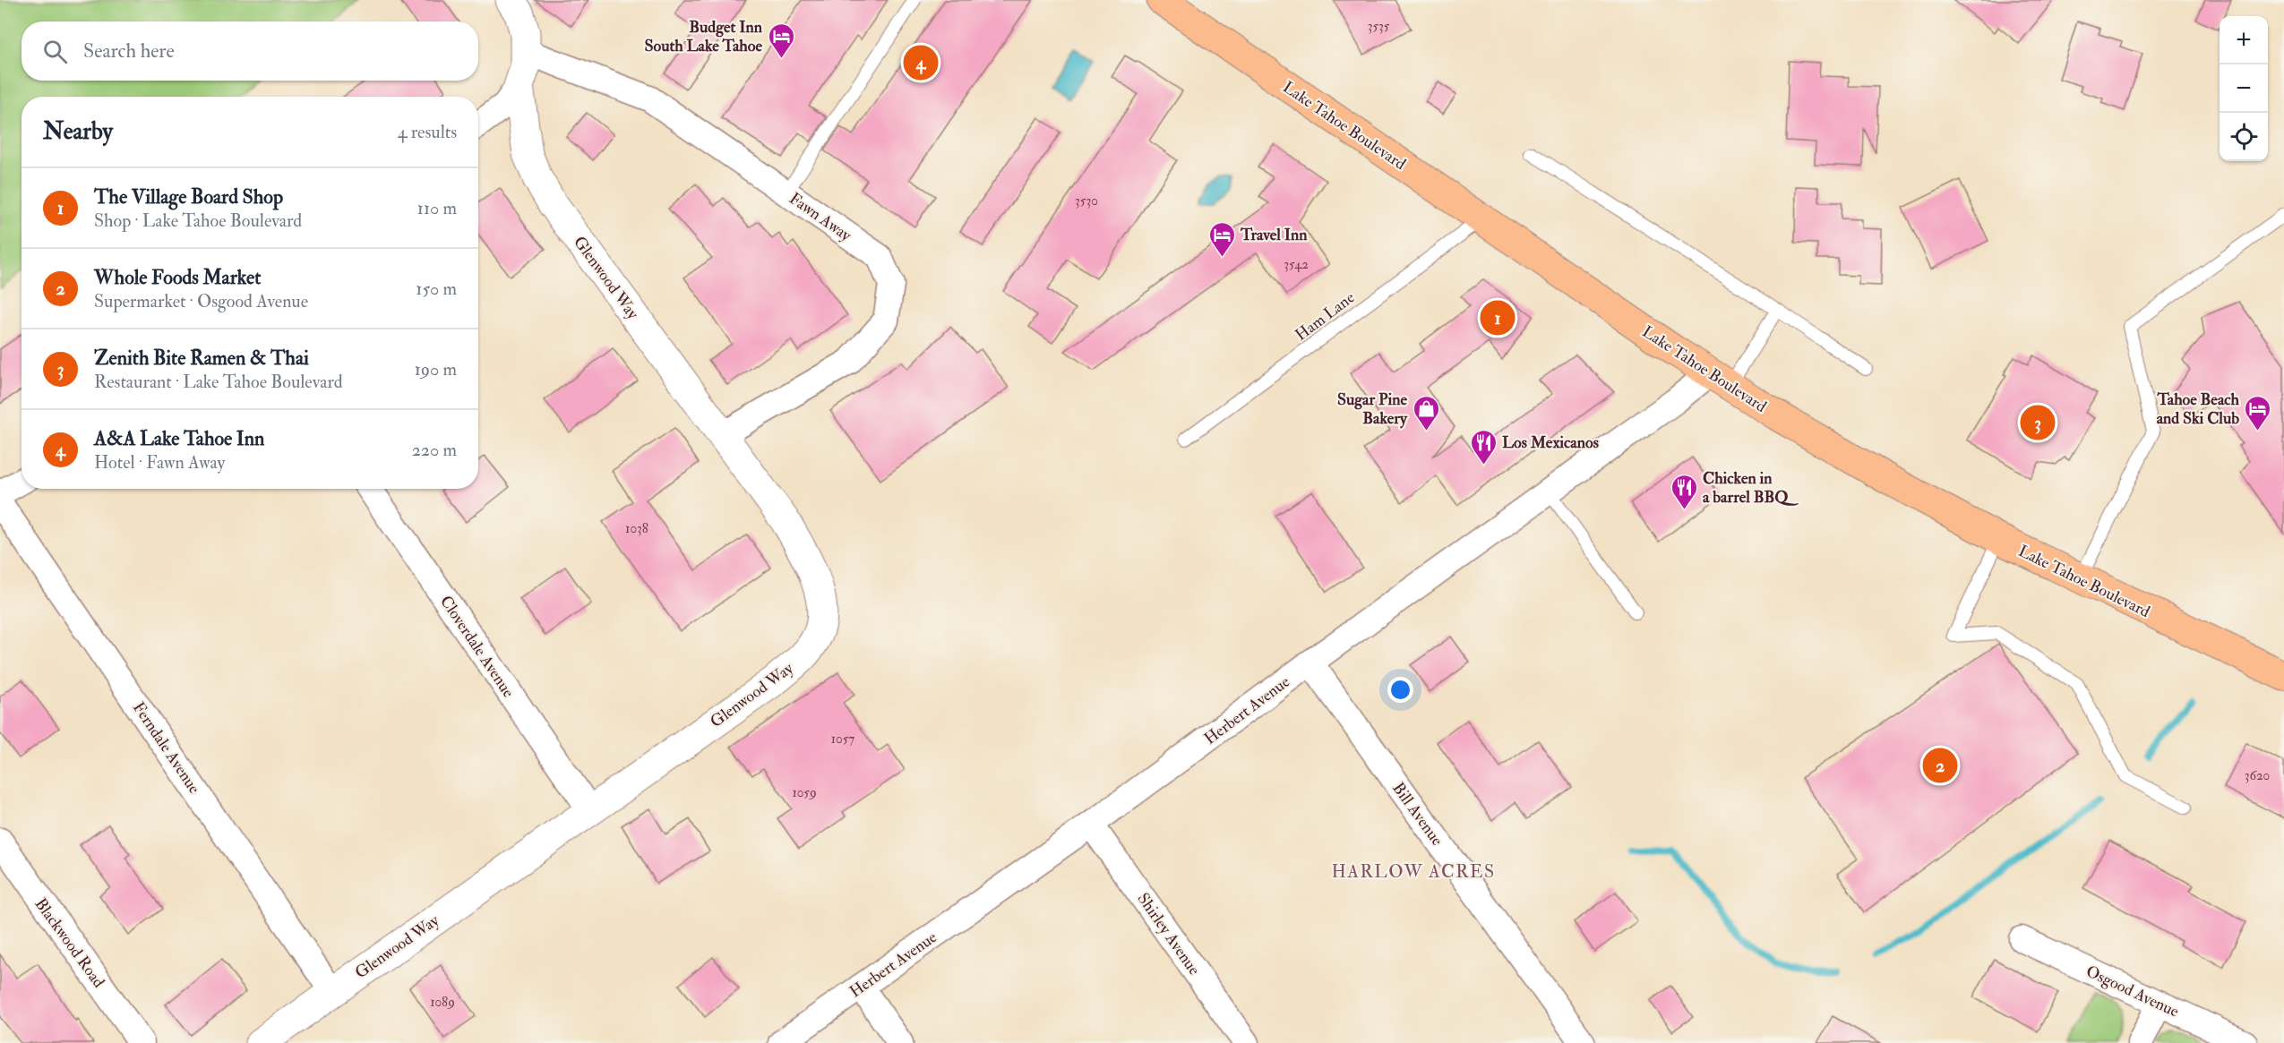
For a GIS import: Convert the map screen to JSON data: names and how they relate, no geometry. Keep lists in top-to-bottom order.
{
  "streets": {
    "highway": ["Lake Tahoe Boulevard"],
    "street": [
      "Fawn Away",
      "Glenwood Way",
      "Cloverdale Avenue",
      "Herbert Avenue",
      "Ferndale Avenue",
      "Bill Avenue",
      "Shirley Avenue",
      "Blackwood Road",
      "Osgood Avenue"
    ],
    "lane": ["Ham Lane"]
  },
  "crossings": [
    ["Lake Tahoe Boulevard", "Ham Lane"],
    ["Lake Tahoe Boulevard", "Herbert Avenue"],
    ["Fawn Away", "Glenwood Way"],
    ["Glenwood Way", "Cloverdale Avenue"],
    ["Glenwood Way", "Ferndale Avenue"],
    ["Herbert Avenue", "Bill Avenue"],
    ["Herbert Avenue", "Shirley Avenue"]
  ],
  "districts": ["HARLOW ACRES"],
  "places": {
    "hotel": ["Budget Inn South Lake Tahoe", "Travel Inn", "Tahoe Beach and Ski Club"],
    "shop": ["Sugar Pine Bakery"],
    "restaurant": ["Los Mexicanos", "Chicken in a barrel BBQ"]
  },
  "house_numbers": [
    "3535",
    "3530",
    "3542",
    "1038",
    "1057",
    "3620",
    "1059",
    "1089"
  ],
  "page": {
    "map_buttons": ["+", "−"],
    "search": "Search here",
    "pins": [
      "4",
      "1",
      "3",
      "2"
    ],
    "heading": ["Nearby", "4 results"],
    "list": [
      {
        "mark": "1",
        "name": "The Village Board Shop",
        "note": "Shop · Lake Tahoe Boulevard",
        "value": "110 m"
      },
      {
        "mark": "2",
        "name": "Whole Foods Market",
        "note": "Supermarket · Osgood Avenue",
        "value": "150 m"
      },
      {
        "mark": "3",
        "name": "Zenith Bite Ramen & Thai",
        "note": "Restaurant · Lake Tahoe Boulevard",
        "value": "190 m"
      },
      {
        "mark": "4",
        "name": "A&A Lake Tahoe Inn",
        "note": "Hotel · Fawn Away",
        "value": "220 m"
      }
    ]
  }
}
